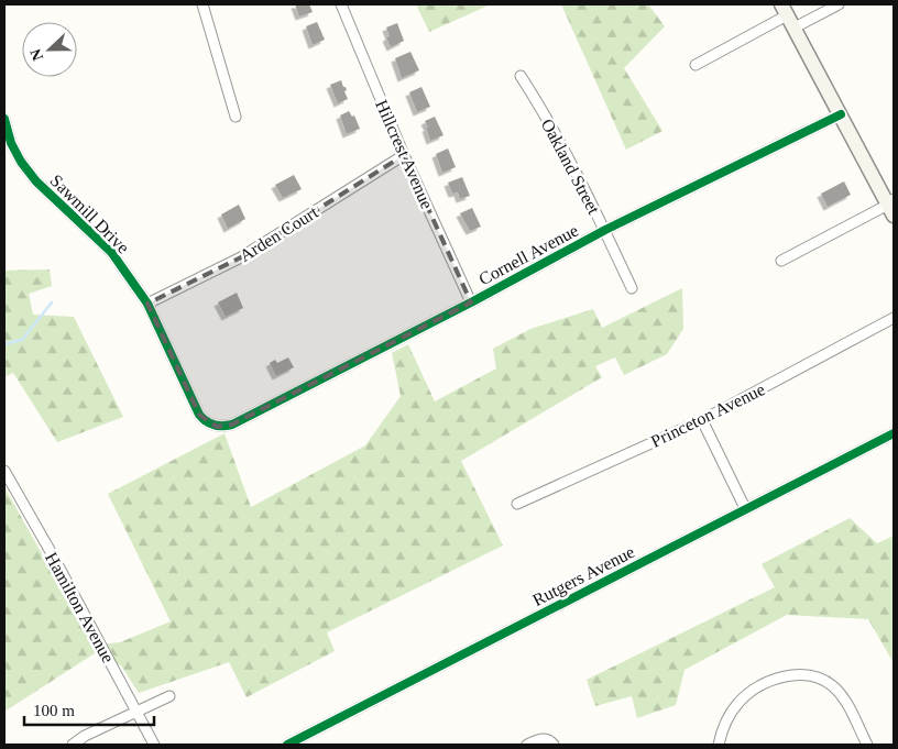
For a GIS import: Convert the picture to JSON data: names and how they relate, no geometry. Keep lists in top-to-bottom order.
{
  "streets": {
    "street": [
      "Hillcrest Avenue",
      "Oakland Street",
      "Sawmill Drive",
      "Arden Court",
      "Cornell Avenue",
      "Princeton Avenue",
      "Rutgers Avenue",
      "Hamilton Avenue"
    ]
  },
  "crossings": [
    ["Hillcrest Avenue", "Arden Court"],
    ["Hillcrest Avenue", "Cornell Avenue"],
    ["Oakland Street", "Cornell Avenue"],
    ["Sawmill Drive", "Arden Court"],
    ["Sawmill Drive", "Cornell Avenue"]
  ],
  "scale_bar": "100 m",
  "north": "left"
}
